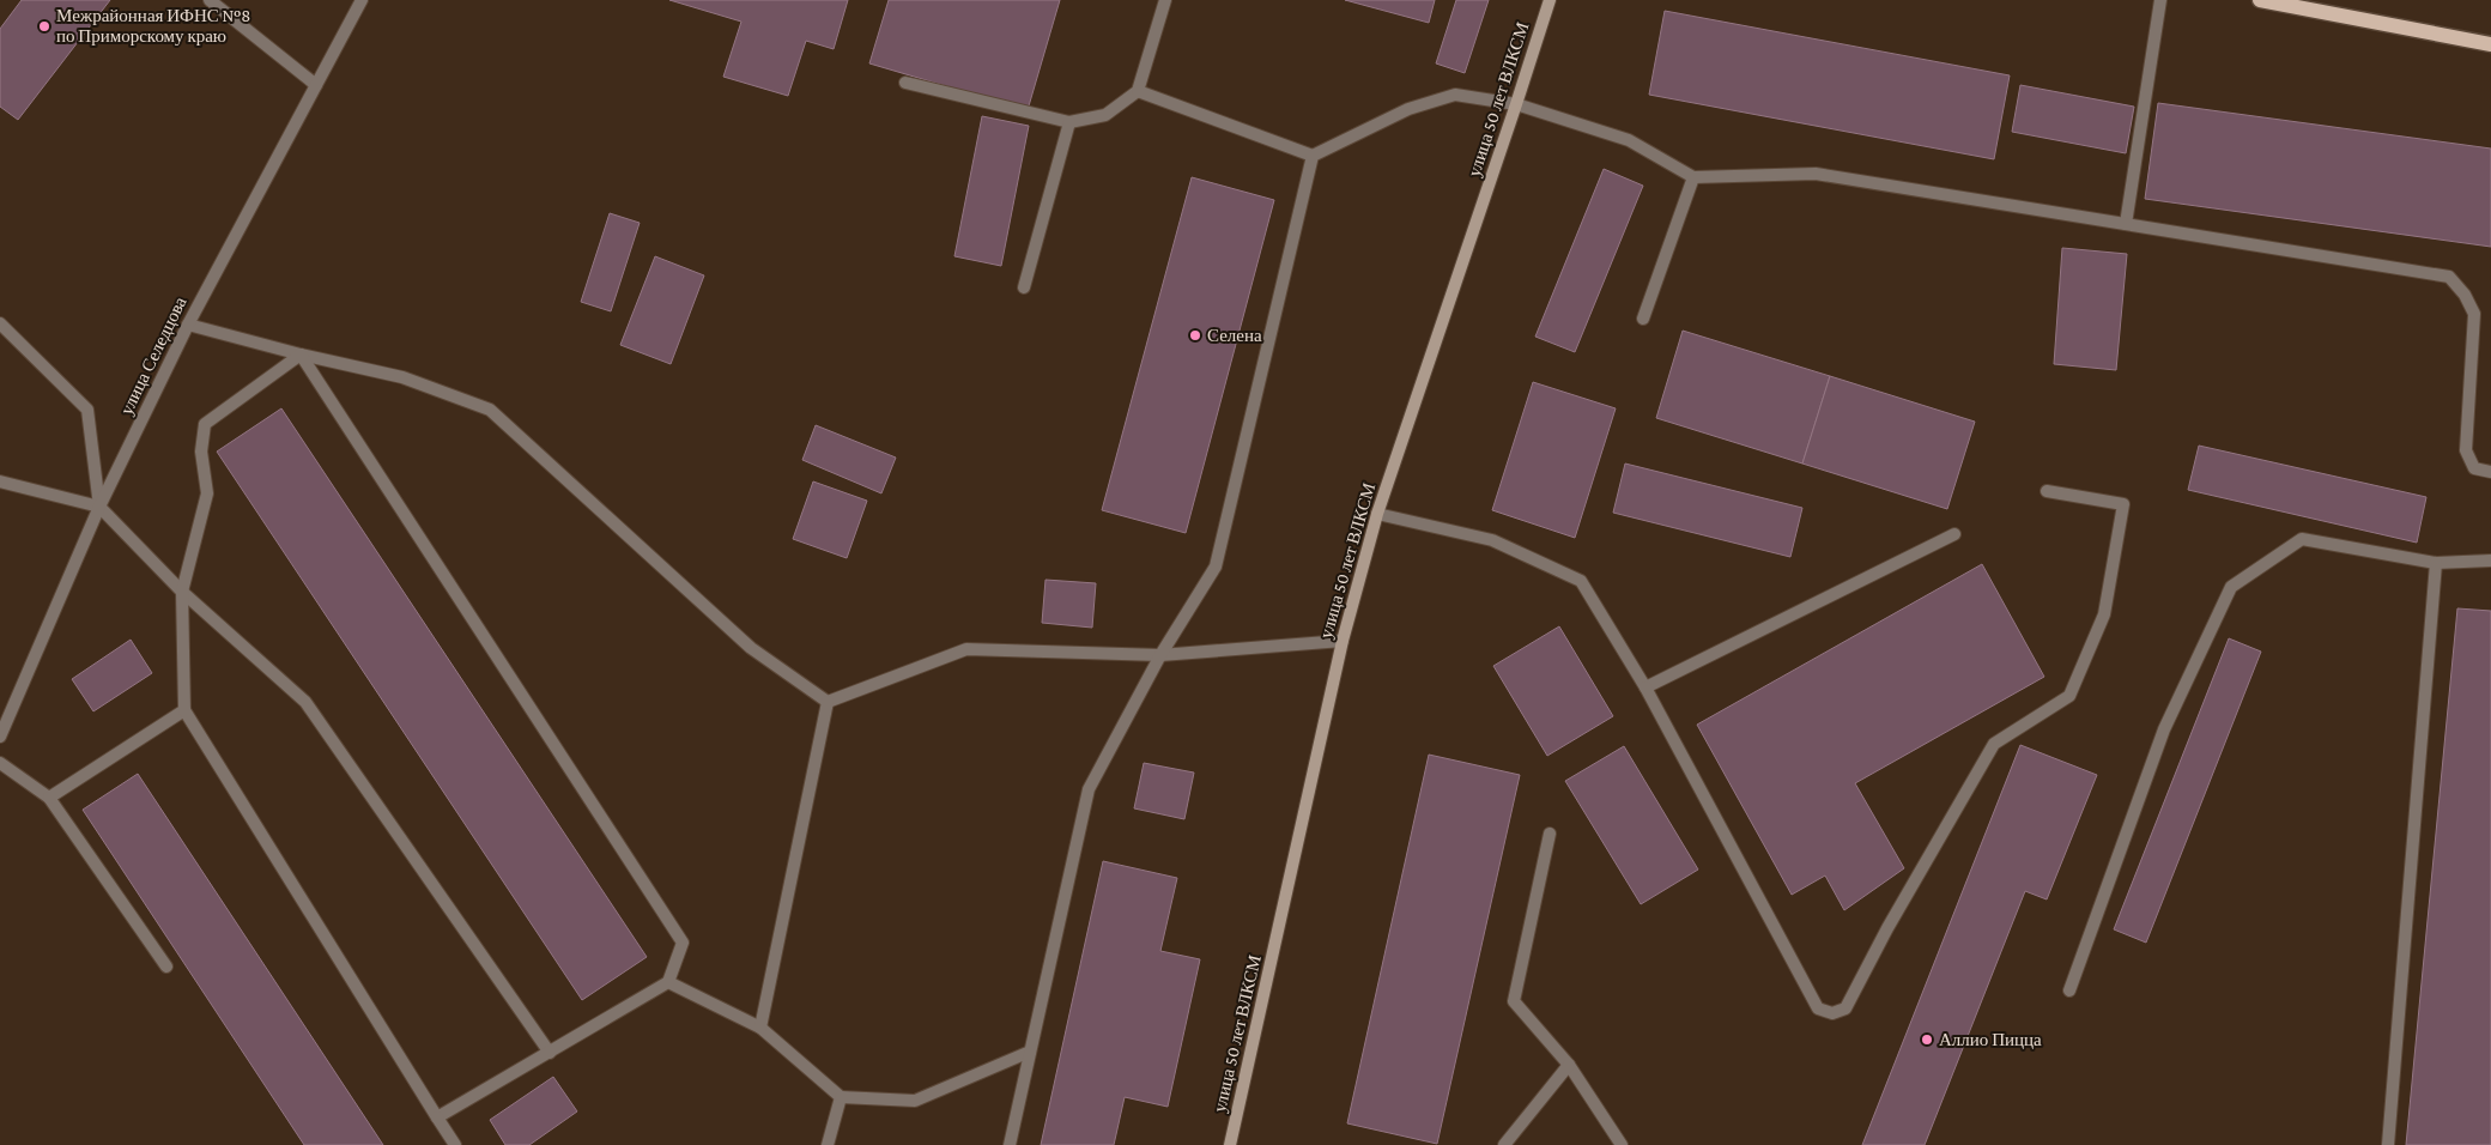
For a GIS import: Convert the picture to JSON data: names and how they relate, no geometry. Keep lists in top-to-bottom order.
{
  "streets": {
    "street": ["улица 50 лет ВЛКСМ", "улица Селедцова"]
  },
  "places": ["Межрайонная ИФНС №8 по Приморскому краю", "Селена", "Аллио Пицца"]
}
